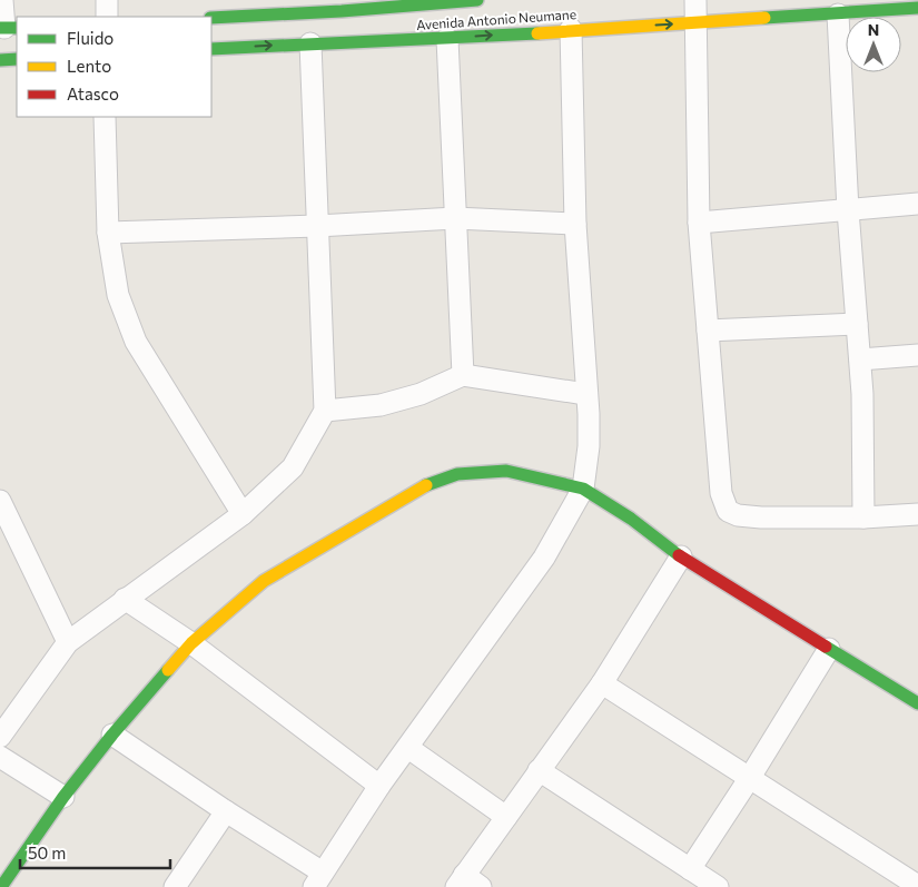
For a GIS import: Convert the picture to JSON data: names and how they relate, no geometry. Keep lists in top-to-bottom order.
{
  "streets": {
    "street": ["Avenida Antonio Neumane"]
  },
  "legend": ["Fluido", "Lento", "Atasco"],
  "scale_bar": "50 m",
  "north": "top"
}
